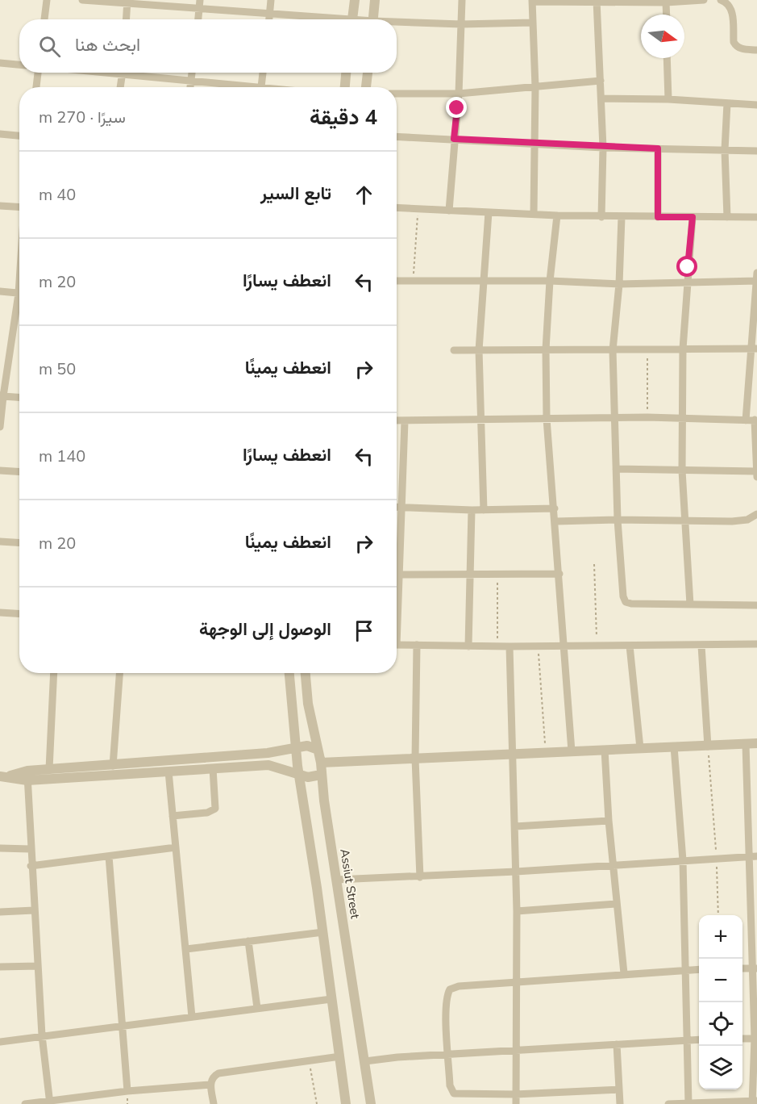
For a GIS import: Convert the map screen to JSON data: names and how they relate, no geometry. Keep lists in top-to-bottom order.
{
  "streets": {
    "street": ["Assiut Street"]
  },
  "north": "right",
  "page": {
    "search": "ابحث هنا",
    "heading": ["4 دقيقة", "سيرًا · 270 m"],
    "list": [
      ["تابع السير", "40 m"],
      ["انعطف يسارًا", "20 m"],
      ["انعطف يمينًا", "50 m"],
      ["انعطف يسارًا", "140 m"],
      ["انعطف يمينًا", "20 m"],
      "الوصول إلى الوجهة"
    ],
    "map_buttons": ["+", "−"]
  }
}
